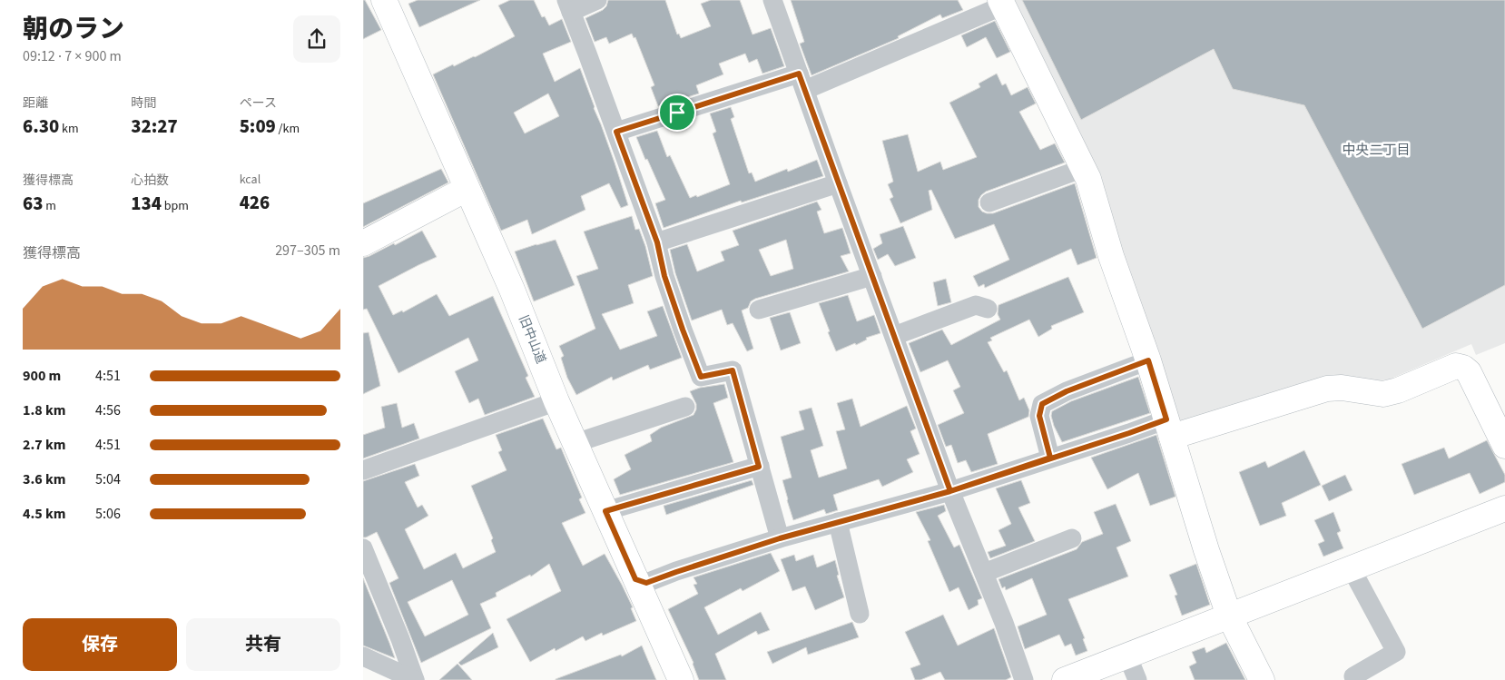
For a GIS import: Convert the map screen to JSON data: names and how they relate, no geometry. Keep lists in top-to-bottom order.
{
  "streets": {
    "street": ["旧中山道"]
  },
  "districts": ["中央二丁目"],
  "page": {
    "heading": ["朝のラン", "09:12 · 7 × 900 m"],
    "stats": [
      ["距離", "6.30 km"],
      ["時間", "32:27"],
      ["ペース", "5:09 /km"],
      ["獲得標高", "63 m"],
      ["心拍数", "134 bpm"],
      ["kcal", "426"]
    ],
    "chart": ["獲得標高", "297–305 m"],
    "list": [
      {
        "name": "900 m",
        "note": "4:51"
      },
      {
        "name": "1.8 km",
        "note": "4:56"
      },
      {
        "name": "2.7 km",
        "note": "4:51"
      },
      {
        "name": "3.6 km",
        "note": "5:04"
      },
      {
        "name": "4.5 km",
        "note": "5:06"
      }
    ],
    "buttons": ["保存", "共有"]
  }
}
